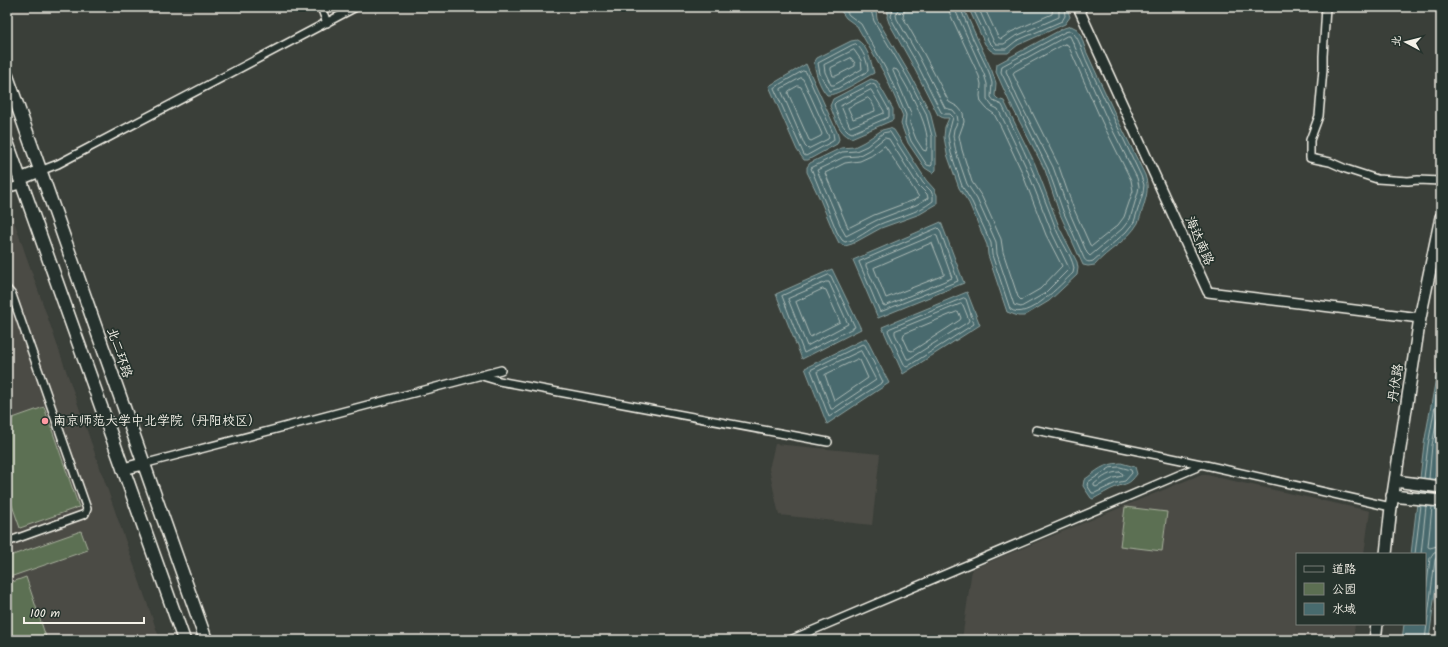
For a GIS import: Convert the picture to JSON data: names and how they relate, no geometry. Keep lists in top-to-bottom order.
{
  "streets": {
    "main road": ["北二环路", "丹伏路"],
    "street": ["海达南路"]
  },
  "crossings": [
    ["海达南路", "丹伏路"]
  ],
  "places": ["南京师范大学中北学院（丹阳校区）"],
  "legend": ["道路", "公园", "水域"],
  "scale_bar": "100 m",
  "north": "left"
}
